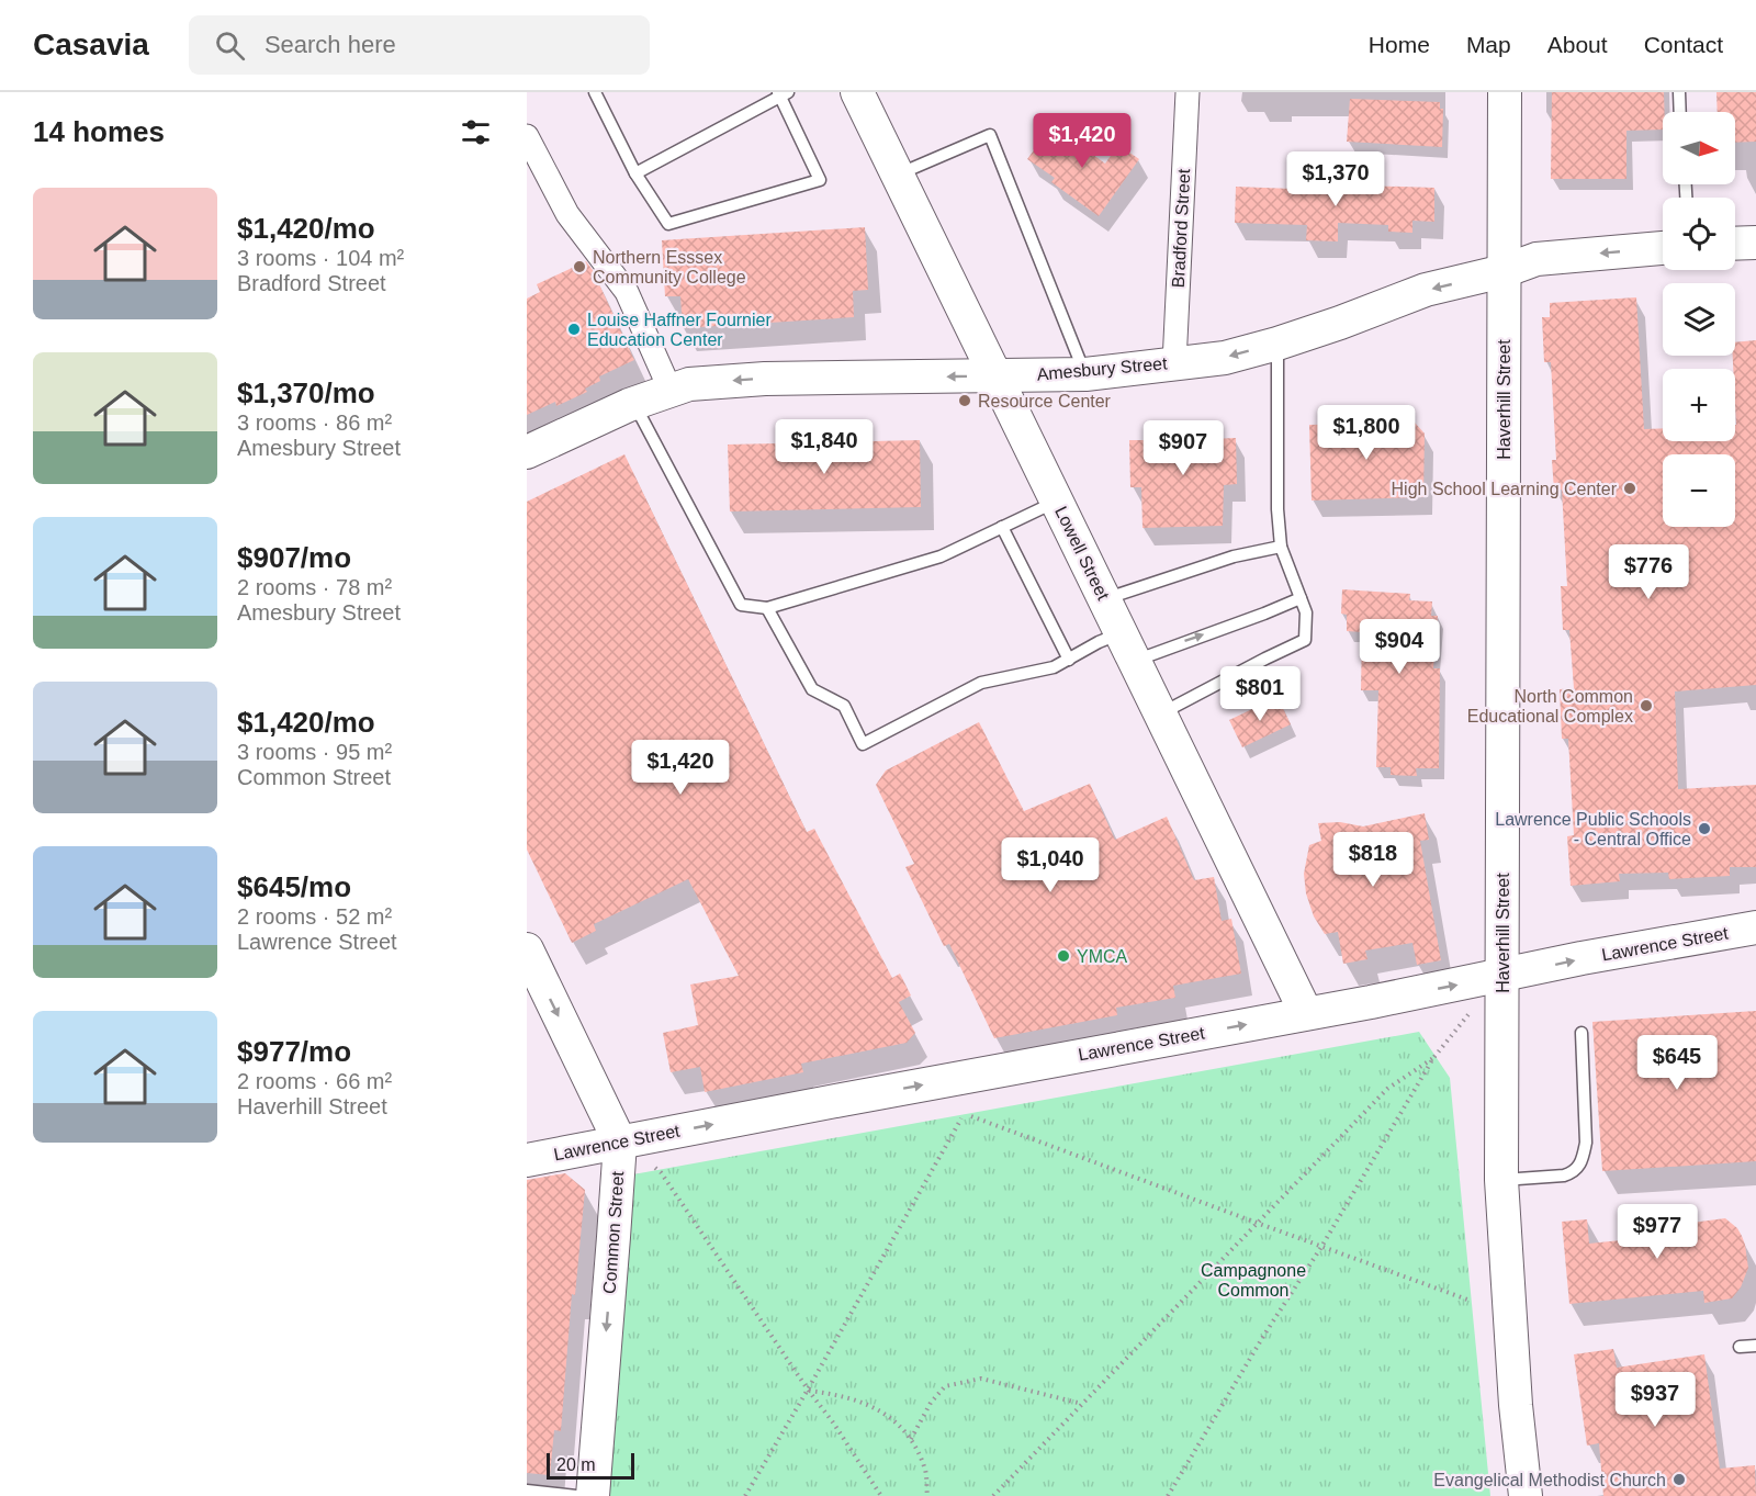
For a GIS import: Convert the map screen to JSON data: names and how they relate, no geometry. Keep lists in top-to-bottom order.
{
  "streets": {
    "main road": [
      "Amesbury Street",
      "Haverhill Street",
      "Lowell Street",
      "Lawrence Street",
      "Common Street"
    ],
    "street": ["Bradford Street"]
  },
  "crossings": [
    ["Bradford Street", "Amesbury Street"],
    ["Amesbury Street", "Haverhill Street"],
    ["Amesbury Street", "Lowell Street"],
    ["Haverhill Street", "Lawrence Street"],
    ["Lowell Street", "Lawrence Street"],
    ["Lawrence Street", "Common Street"]
  ],
  "one_way": ["Amesbury Street", "Lawrence Street", "Common Street"],
  "parks": ["Campagnone Common"],
  "places": [
    "Northern Esssex Community College",
    "Louise Haffner Fournier Education Center",
    "Resource Center",
    "High School Learning Center",
    "North Common Educational Complex",
    "Lawrence Public Schools - Central Office",
    "YMCA",
    "Evangelical Methodist Church"
  ],
  "scale_bar": "20 m",
  "north": "right",
  "page": {
    "header": "Casavia",
    "search": "Search here",
    "nav": [
      "Home",
      "Map",
      "About",
      "Contact"
    ],
    "heading": "14 homes",
    "map_buttons": ["+", "−"],
    "price": [
      "$1,420",
      "$1,370",
      "$1,800",
      "$1,840",
      "$907",
      "$776",
      "$904",
      "$801",
      "$1,420",
      "$818",
      "$1,040",
      "$645",
      "$977",
      "$937"
    ],
    "list": [
      {
        "name": "$1,420/mo",
        "note": "3 rooms · 104 m² · Bradford Street"
      },
      {
        "name": "$1,370/mo",
        "note": "3 rooms · 86 m² · Amesbury Street"
      },
      {
        "name": "$907/mo",
        "note": "2 rooms · 78 m² · Amesbury Street"
      },
      {
        "name": "$1,420/mo",
        "note": "3 rooms · 95 m² · Common Street"
      },
      {
        "name": "$645/mo",
        "note": "2 rooms · 52 m² · Lawrence Street"
      },
      {
        "name": "$977/mo",
        "note": "2 rooms · 66 m² · Haverhill Street"
      }
    ],
    "scale": "20 m"
  }
}
